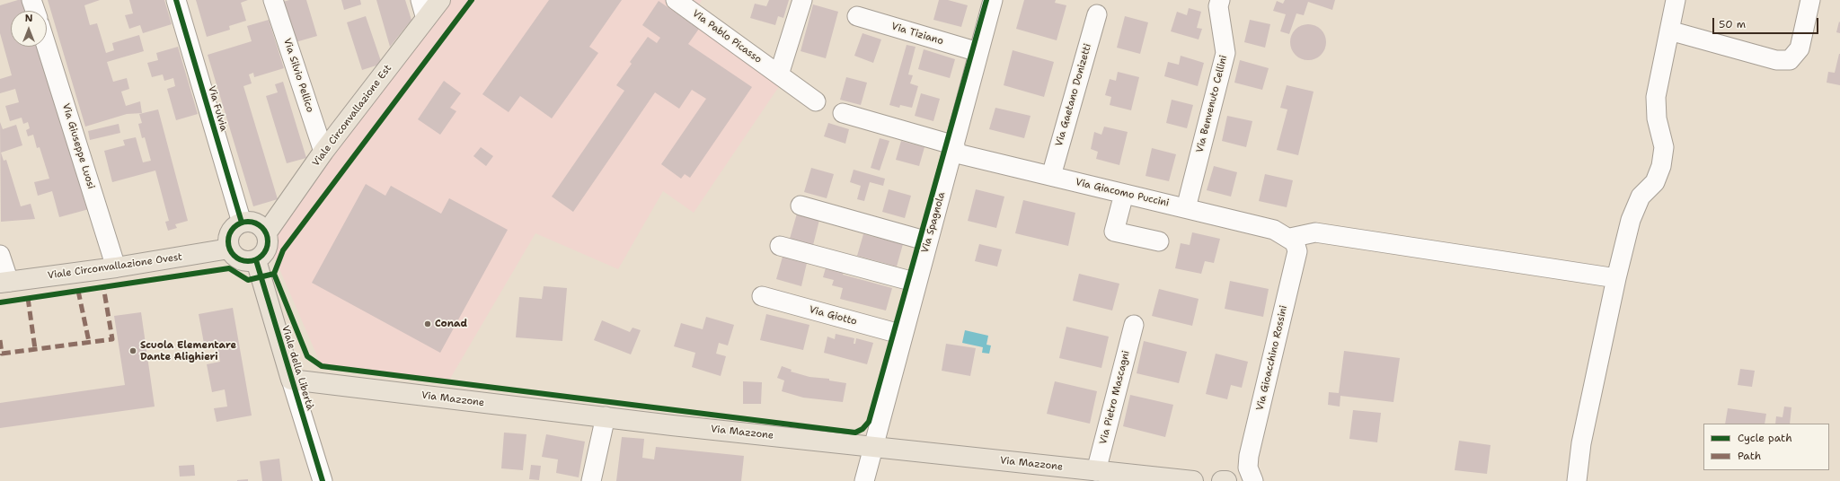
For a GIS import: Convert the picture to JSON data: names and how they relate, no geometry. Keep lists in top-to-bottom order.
{
  "streets": {
    "main road": [
      "Viale Circonvallazione Est",
      "Viale Circonvallazione Ovest",
      "Viale della Libertà",
      "Via Mazzone"
    ],
    "street": [
      "Via Tiziano",
      "Via Pablo Picasso",
      "Via Silvio Pellico",
      "Via Gaetano Donizetti",
      "Via Benvenuto Cellini",
      "Via Fulvia",
      "Via Giuseppe Luosi",
      "Via Giacomo Puccini",
      "Via Spagnola",
      "Via Giotto",
      "Via Gioacchino Rossini",
      "Via Pietro Mascagni"
    ]
  },
  "crossings": [
    ["Via Tiziano", "Via Spagnola"],
    ["Via Silvio Pellico", "Viale Circonvallazione Est"],
    ["Via Gaetano Donizetti", "Via Giacomo Puccini"],
    ["Via Benvenuto Cellini", "Via Giacomo Puccini"],
    ["Via Fulvia", "Viale Circonvallazione Est"],
    ["Via Fulvia", "Viale Circonvallazione Ovest"],
    ["Via Fulvia", "Viale della Libertà"],
    ["Viale Circonvallazione Est", "Viale Circonvallazione Ovest"],
    ["Viale Circonvallazione Est", "Viale della Libertà"],
    ["Via Giuseppe Luosi", "Viale Circonvallazione Ovest"],
    ["Via Giacomo Puccini", "Via Spagnola"],
    ["Via Giacomo Puccini", "Via Gioacchino Rossini"],
    ["Via Spagnola", "Via Giotto"],
    ["Via Spagnola", "Via Mazzone"],
    ["Viale Circonvallazione Ovest", "Viale della Libertà"],
    ["Viale della Libertà", "Via Mazzone"],
    ["Via Pietro Mascagni", "Via Mazzone"]
  ],
  "places": ["Conad", "Scuola Elementare Dante Alighieri"],
  "legend": ["Cycle path", "Path"],
  "scale_bar": "50 m",
  "north": "top"
}
